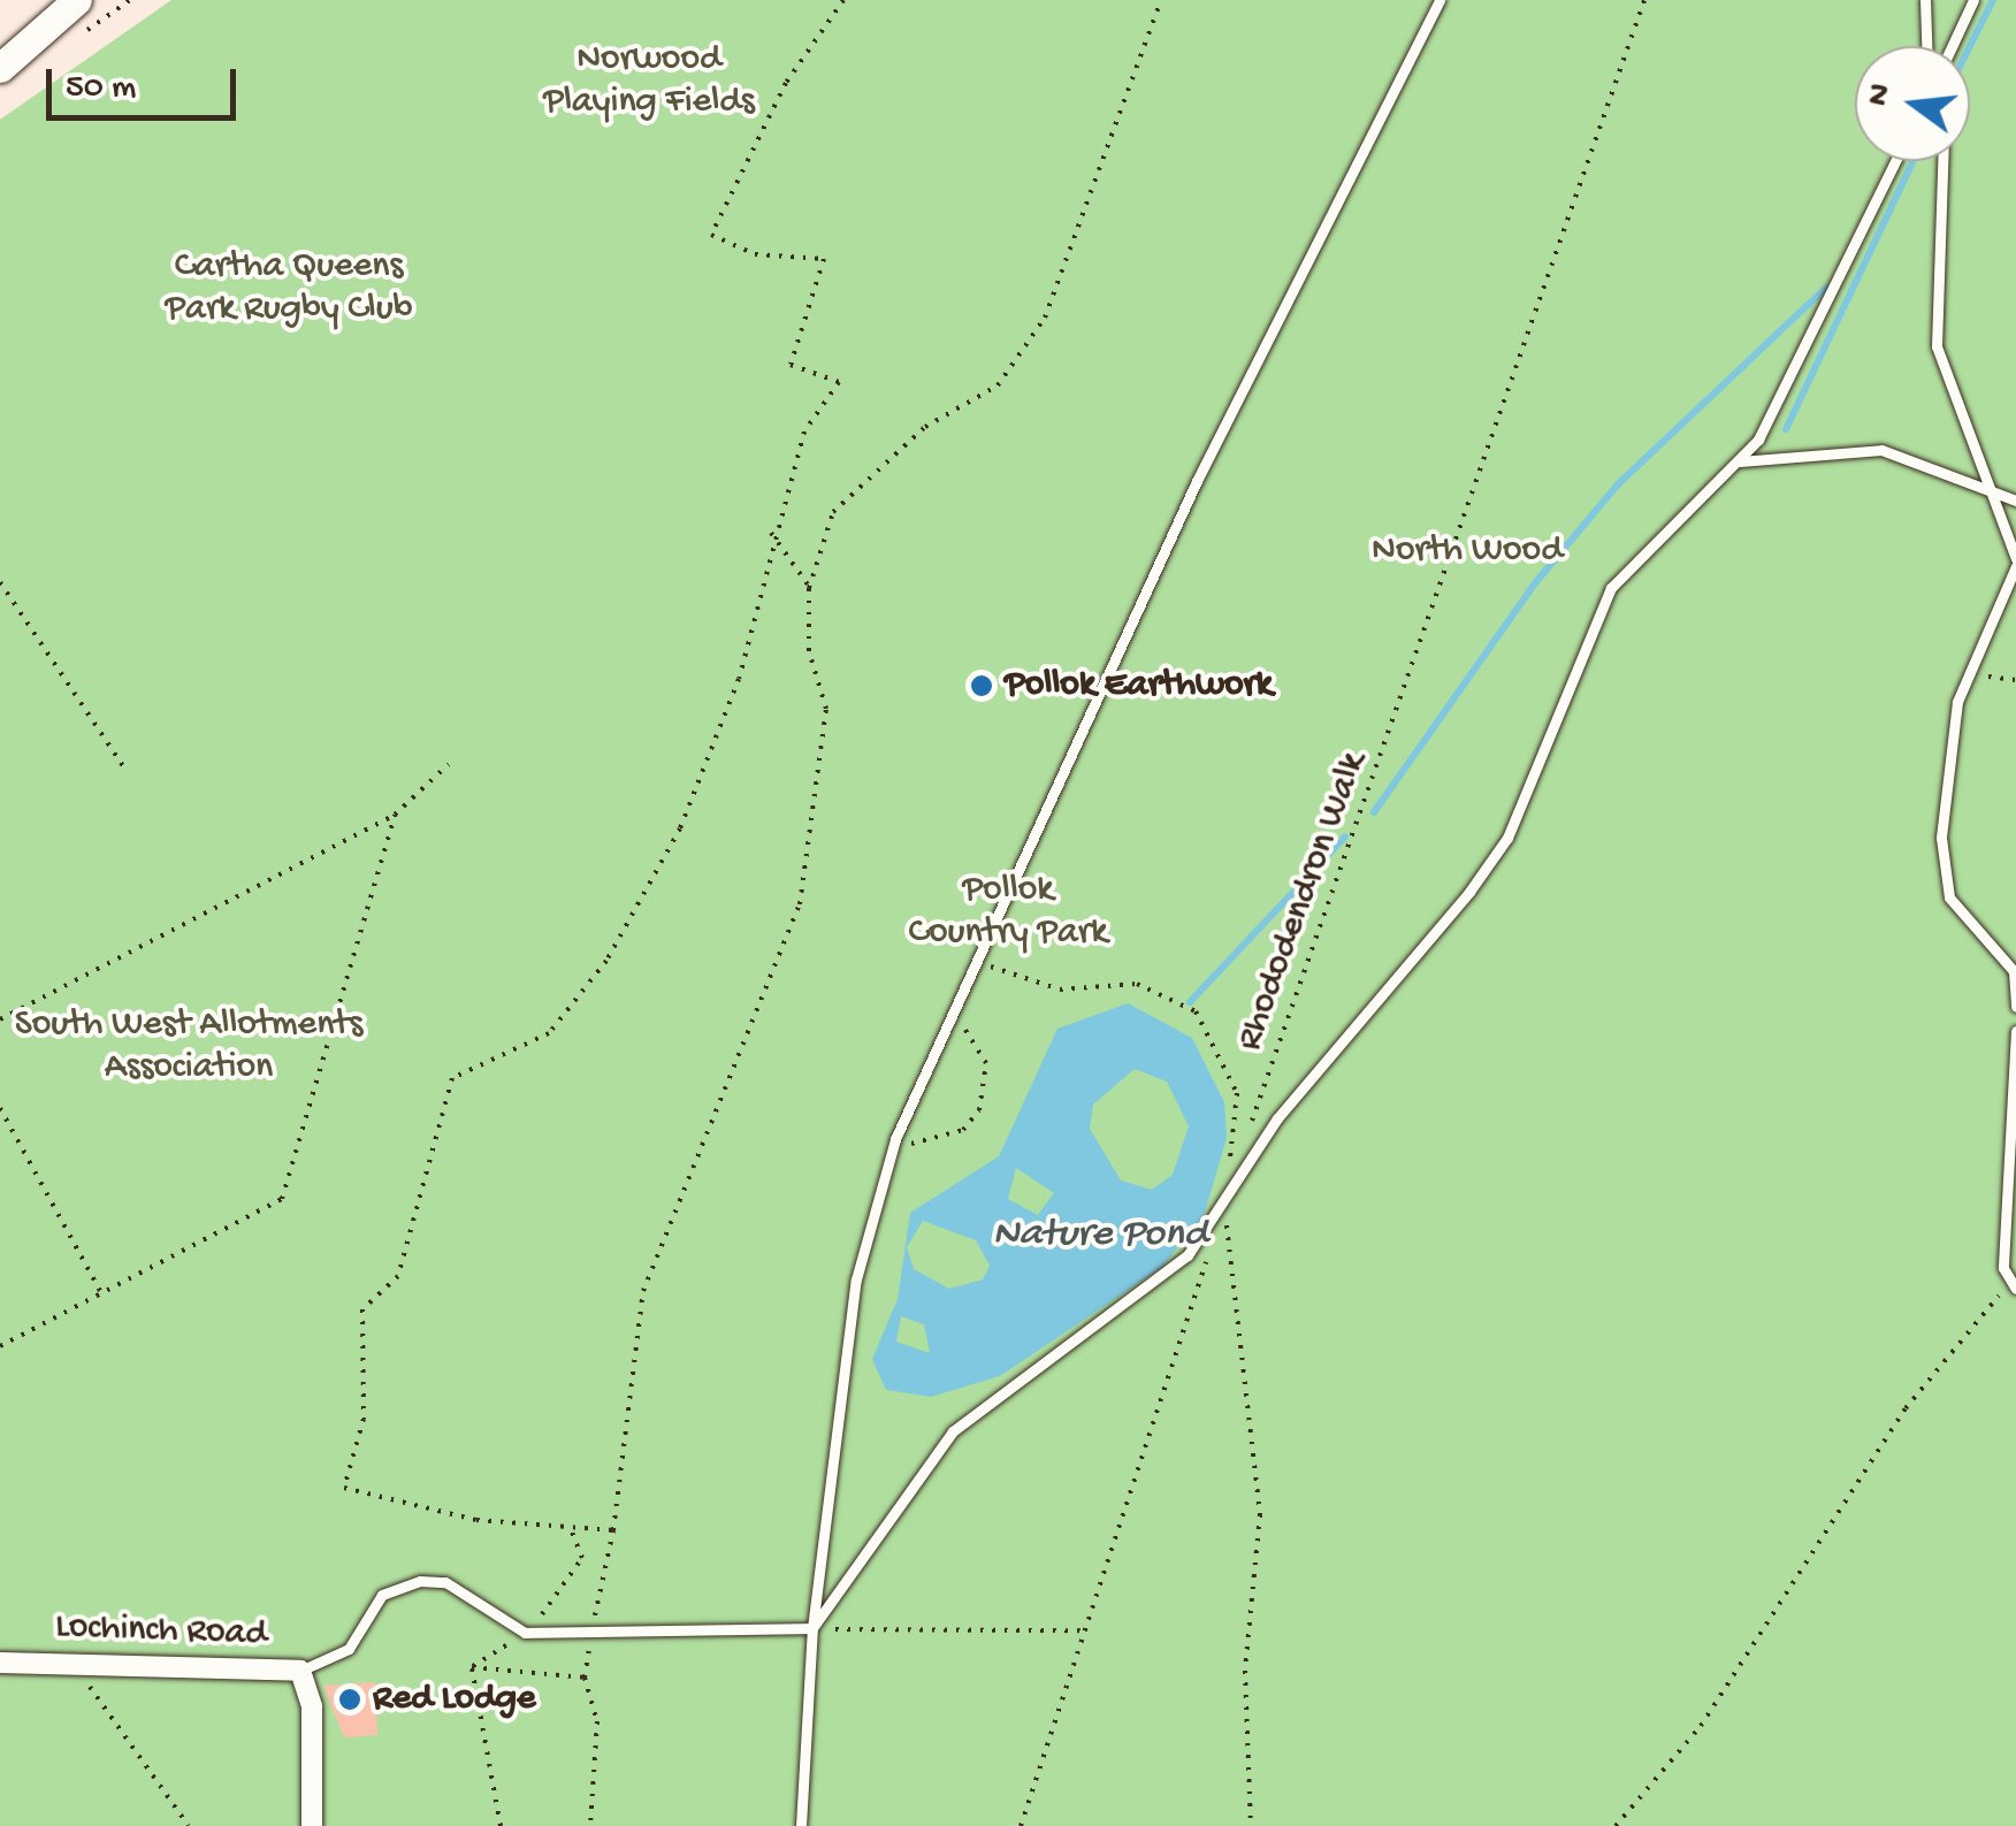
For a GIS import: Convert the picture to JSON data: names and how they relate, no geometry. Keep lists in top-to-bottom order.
{
  "streets": {
    "street": ["Lochinch Road"],
    "path": ["Rhododendron Walk"]
  },
  "water": ["Nature Pond"],
  "parks": [
    "Norwood Playing Fields",
    "Cartha Queens Park Rugby Club",
    "North Wood",
    "Pollok Country Park",
    "South West Allotments Association"
  ],
  "places": ["Pollok Earthwork", "Red Lodge"],
  "scale_bar": "50 m",
  "north": "left"
}
